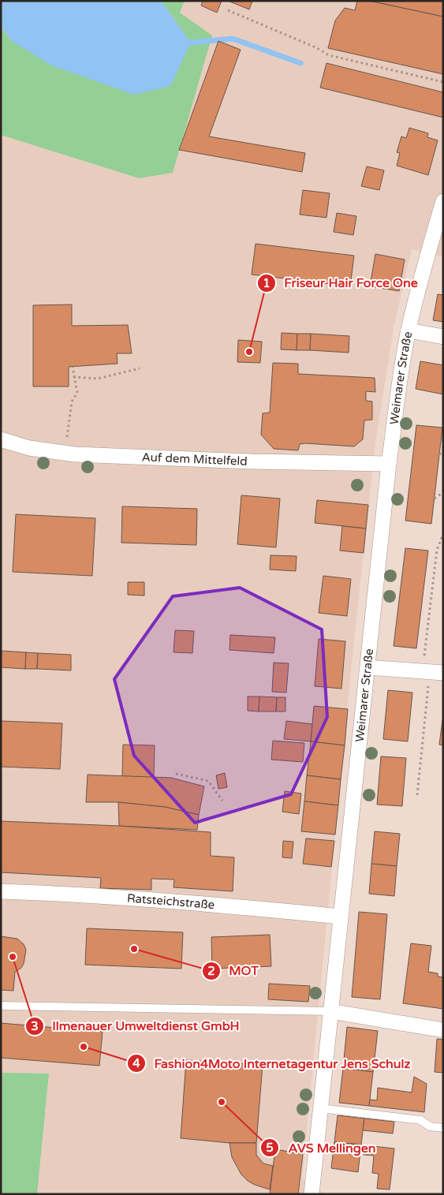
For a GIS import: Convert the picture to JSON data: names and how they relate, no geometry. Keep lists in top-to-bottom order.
{
  "streets": {
    "street": ["Weimarer Straße", "Auf dem Mittelfeld", "Ratsteichstraße"]
  },
  "crossings": [
    ["Weimarer Straße", "Auf dem Mittelfeld"],
    ["Weimarer Straße", "Ratsteichstraße"]
  ],
  "places": [
    "Friseur Hair Force One",
    "MOT",
    "Ilmenauer Umweltdienst GmbH",
    "Fashion4Moto Internetagentur Jens Schulz",
    "AVS Mellingen"
  ]
}
